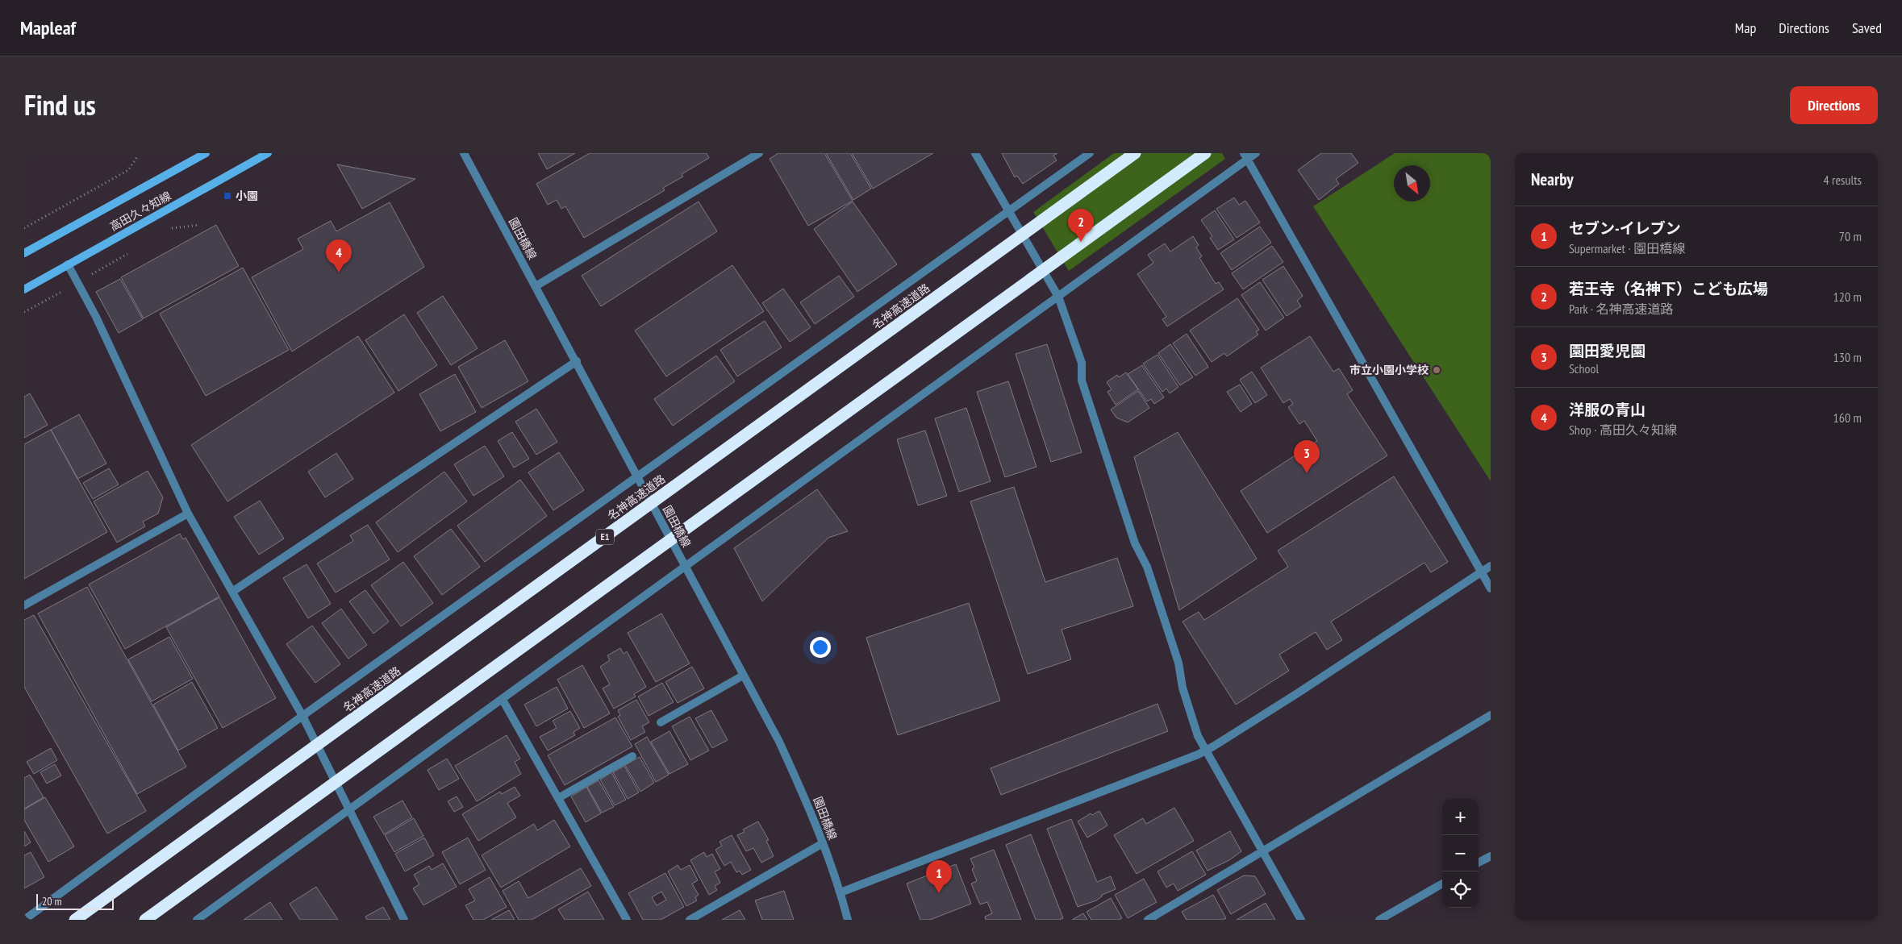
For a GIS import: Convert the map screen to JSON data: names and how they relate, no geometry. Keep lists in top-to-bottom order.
{
  "streets": {
    "highway": ["名神高速道路", "E1"],
    "main road": ["高田久々知線"],
    "street": ["園田橋線"]
  },
  "places": {
    "transit": ["小園"],
    "other": ["市立小園小学校"]
  },
  "scale_bar": "20 m",
  "north": "bottom right",
  "page": {
    "header": "Mapleaf",
    "nav": ["Map", "Directions", "Saved"],
    "title": "Find us",
    "buttons": "Directions",
    "heading": ["Nearby", "4 results"],
    "list": [
      {
        "mark": "1",
        "name": "セブン-イレブン",
        "note": "Supermarket · 園田橋線",
        "value": "70 m"
      },
      {
        "mark": "2",
        "name": "若王寺（名神下）こども広場",
        "note": "Park · 名神高速道路",
        "value": "120 m"
      },
      {
        "mark": "3",
        "name": "園田愛児園",
        "note": "School",
        "value": "130 m"
      },
      {
        "mark": "4",
        "name": "洋服の青山",
        "note": "Shop · 高田久々知線",
        "value": "160 m"
      }
    ],
    "pins": [
      "2",
      "4",
      "3",
      "1"
    ],
    "map_buttons": ["+", "−"],
    "scale": "20 m"
  }
}
